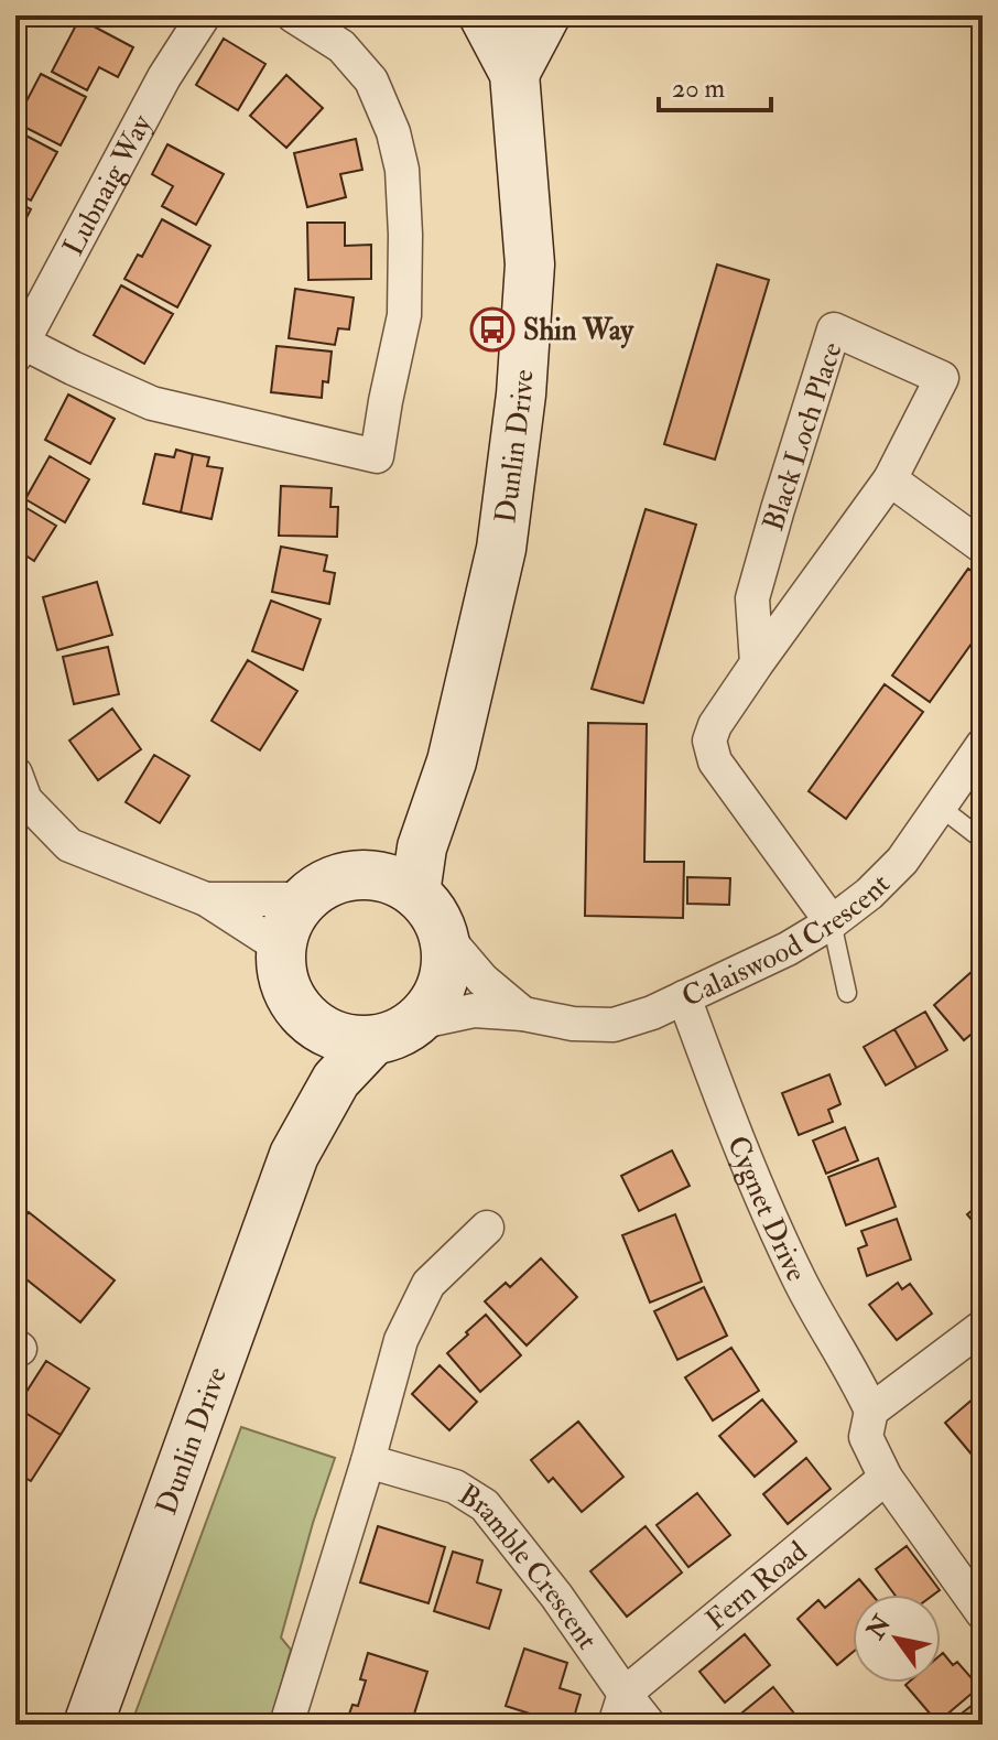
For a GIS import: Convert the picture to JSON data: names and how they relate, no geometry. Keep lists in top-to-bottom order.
{
  "streets": {
    "street": [
      "Lubnaig Way",
      "Black Loch Place",
      "Dunlin Drive",
      "Calaiswood Crescent",
      "Cygnet Drive",
      "Bramble Crescent",
      "Fern Road"
    ]
  },
  "crossings": [
    ["Black Loch Place", "Calaiswood Crescent"],
    ["Dunlin Drive", "Calaiswood Crescent"],
    ["Calaiswood Crescent", "Cygnet Drive"],
    ["Bramble Crescent", "Fern Road"]
  ],
  "places": {
    "bus stop": ["Shin Way"]
  },
  "scale_bar": "20 m",
  "north": "top left"
}
